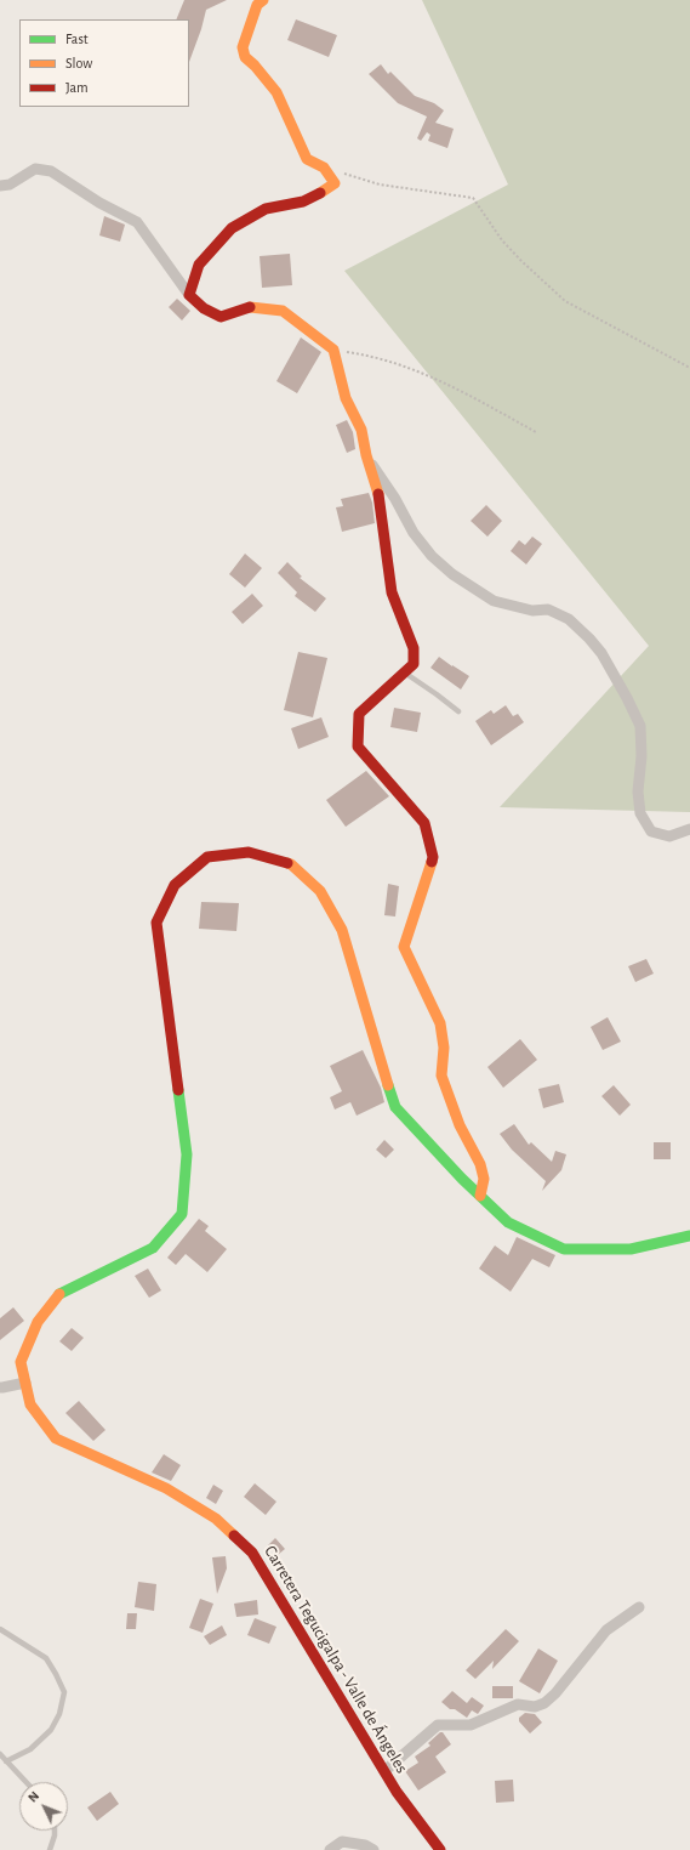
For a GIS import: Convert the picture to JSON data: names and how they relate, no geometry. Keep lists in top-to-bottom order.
{
  "streets": {
    "main road": ["Carretera Tegucigalpa - Valle de Ángeles"]
  },
  "legend": ["Fast", "Slow", "Jam"],
  "north": "top left"
}
